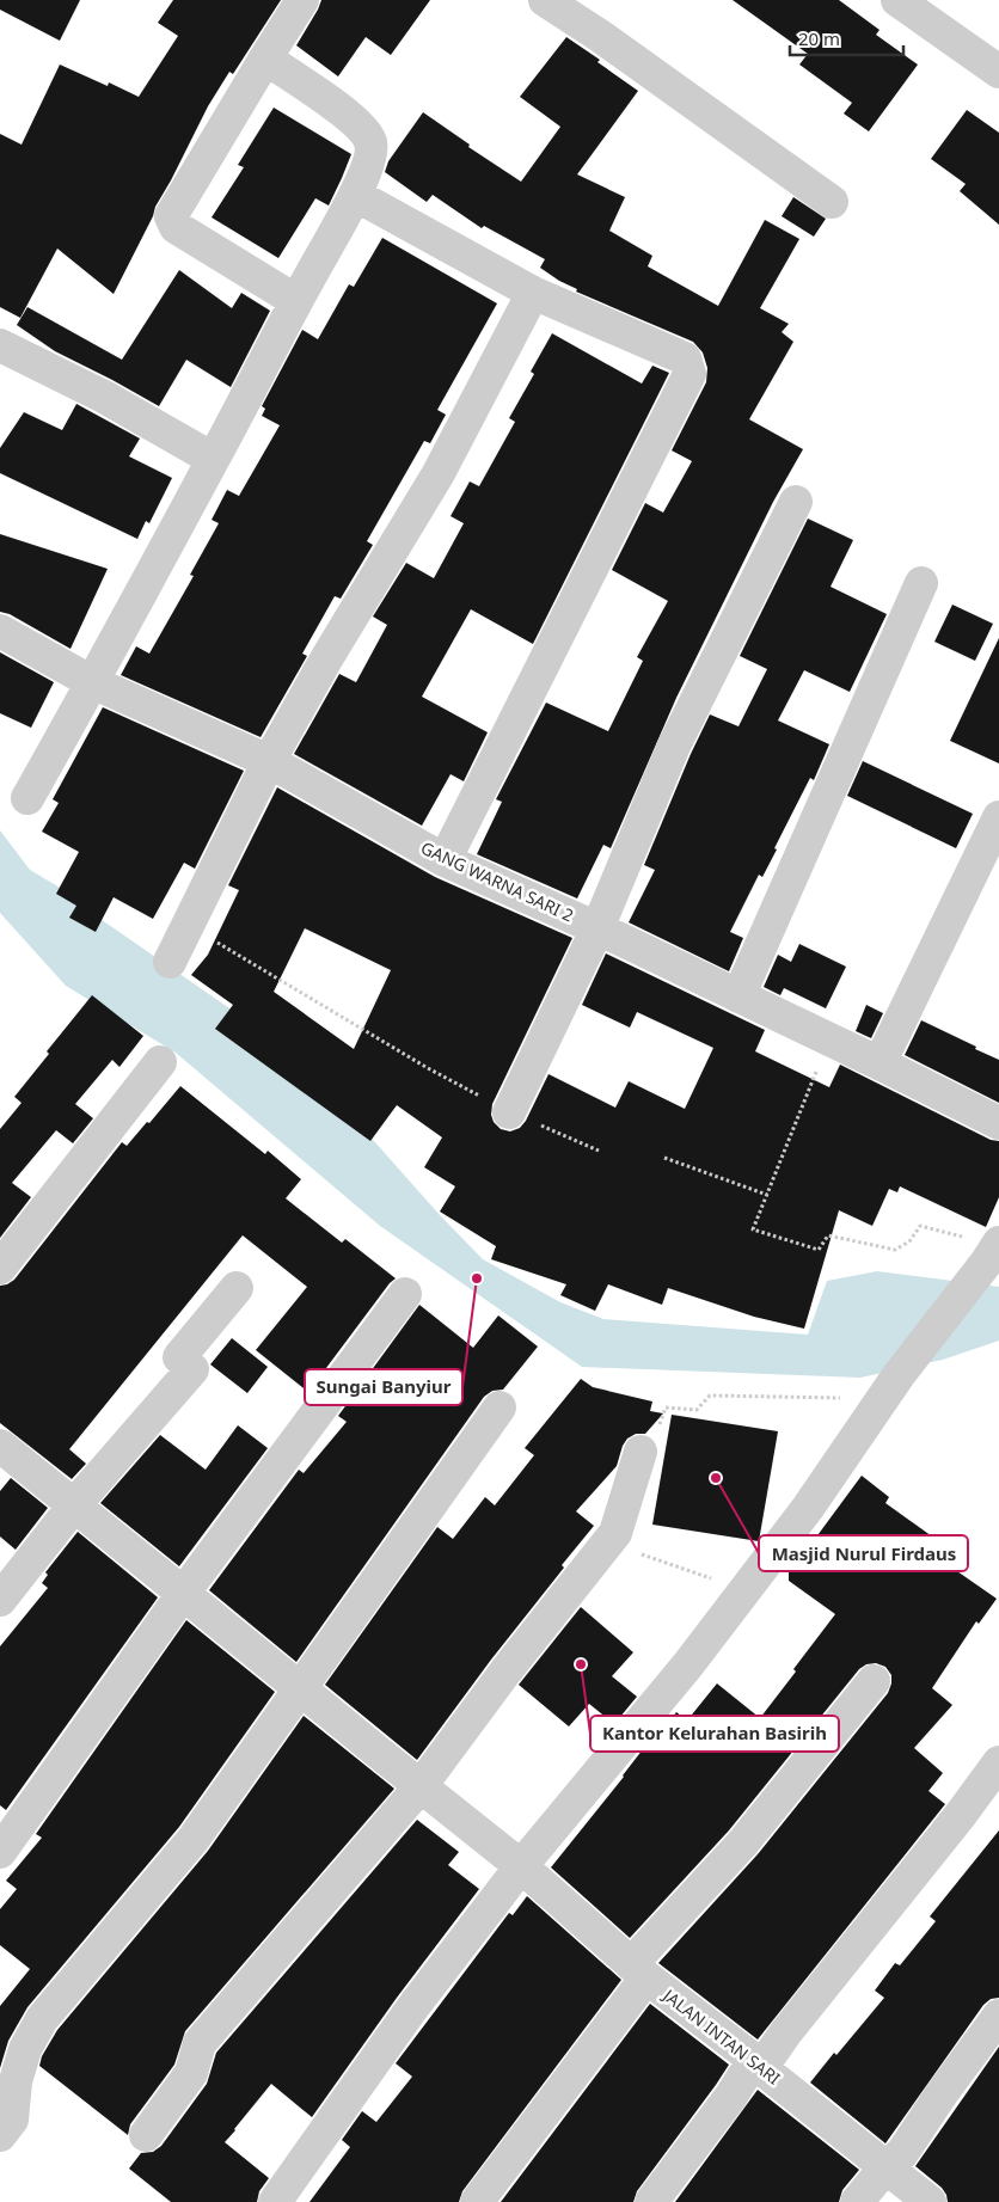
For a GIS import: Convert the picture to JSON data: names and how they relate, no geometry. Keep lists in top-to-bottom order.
{
  "streets": {
    "street": ["GANG WARNA SARI 2", "JALAN INTAN SARI"]
  },
  "places": ["Sungai Banyiur", "Masjid Nurul Firdaus", "Kantor Kelurahan Basirih"],
  "scale_bar": "20 m"
}
